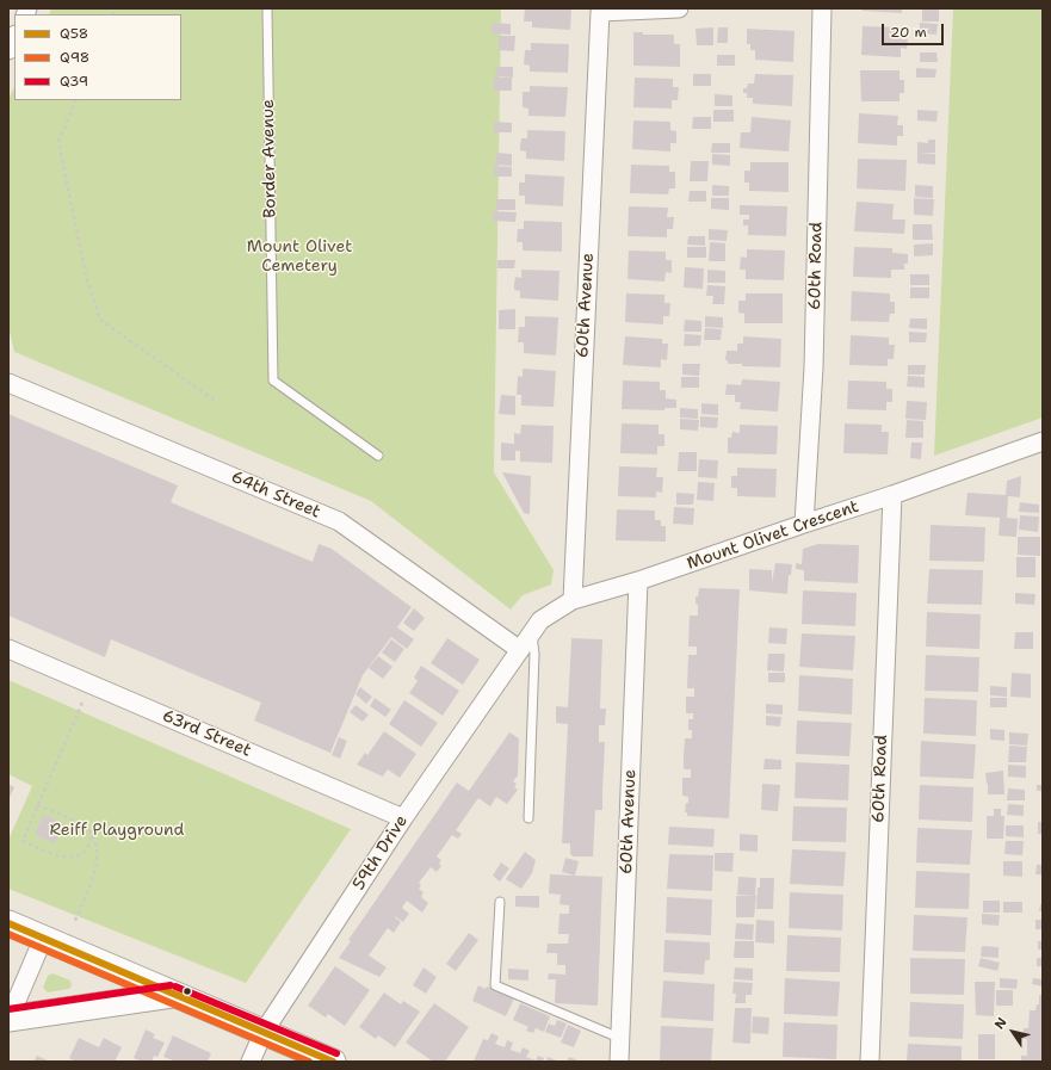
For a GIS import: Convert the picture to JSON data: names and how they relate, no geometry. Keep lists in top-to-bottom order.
{
  "streets": {
    "street": [
      "60th Road",
      "60th Avenue",
      "64th Street",
      "Mount Olivet Crescent",
      "63rd Street",
      "59th Drive"
    ],
    "lane": ["Border Avenue"]
  },
  "crossings": [
    ["60th Road", "Mount Olivet Crescent"],
    ["60th Avenue", "Mount Olivet Crescent"],
    ["64th Street", "Mount Olivet Crescent"],
    ["64th Street", "59th Drive"],
    ["Mount Olivet Crescent", "59th Drive"],
    ["63rd Street", "59th Drive"]
  ],
  "parks": ["Mount Olivet Cemetery", "Reiff Playground"],
  "lines": ["transit line Q58", "transit line Q98", "transit line Q39"],
  "legend": ["Q58", "Q98", "Q39"],
  "scale_bar": "20 m",
  "north": "top left"
}
